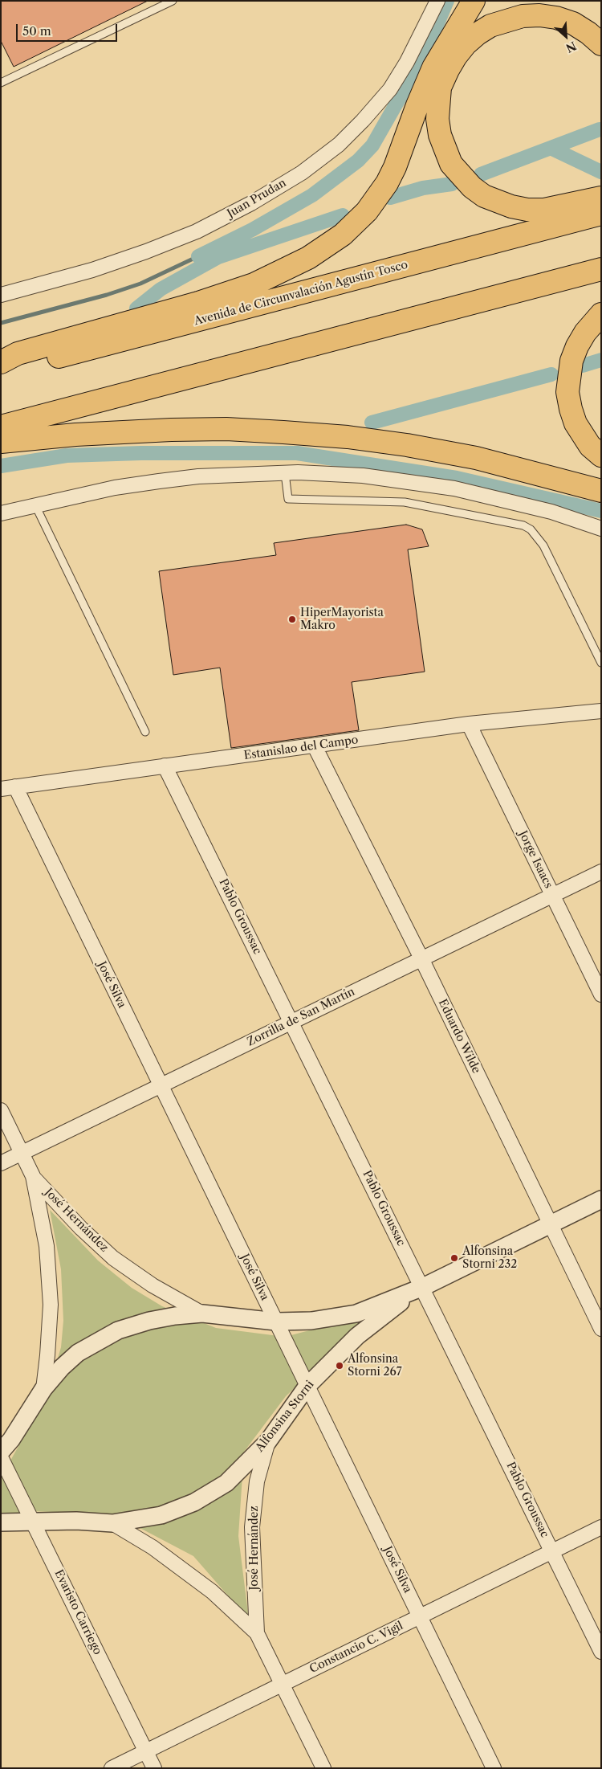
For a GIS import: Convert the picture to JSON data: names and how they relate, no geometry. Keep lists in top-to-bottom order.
{
  "streets": {
    "highway": ["Avenida de Circunvalación Agustín Tosco"],
    "street": [
      "Juan Prudan",
      "Estanislao del Campo",
      "Jorge Isaacs",
      "Pablo Groussac",
      "José Silva",
      "Zorrilla de San Martín",
      "Eduardo Wilde",
      "José Hernández",
      "Alfonsina Storni",
      "Evaristo Carriego",
      "Constancio C. Vigil"
    ]
  },
  "crossings": [
    ["Estanislao del Campo", "Jorge Isaacs"],
    ["Estanislao del Campo", "Pablo Groussac"],
    ["Estanislao del Campo", "José Silva"],
    ["Estanislao del Campo", "Eduardo Wilde"],
    ["Jorge Isaacs", "Zorrilla de San Martín"],
    ["Pablo Groussac", "Zorrilla de San Martín"],
    ["Pablo Groussac", "Alfonsina Storni"],
    ["Pablo Groussac", "Constancio C. Vigil"],
    ["José Silva", "Zorrilla de San Martín"],
    ["José Silva", "Alfonsina Storni"],
    ["José Silva", "Constancio C. Vigil"],
    ["Zorrilla de San Martín", "Eduardo Wilde"],
    ["Zorrilla de San Martín", "José Hernández"],
    ["Eduardo Wilde", "Alfonsina Storni"],
    ["José Hernández", "Alfonsina Storni"],
    ["José Hernández", "Constancio C. Vigil"],
    ["Alfonsina Storni", "Evaristo Carriego"],
    ["Evaristo Carriego", "Constancio C. Vigil"]
  ],
  "places": ["HiperMayorista Makro", "Alfonsina Storni 232", "Alfonsina Storni 267"],
  "scale_bar": "50 m",
  "north": "bottom right"
}
